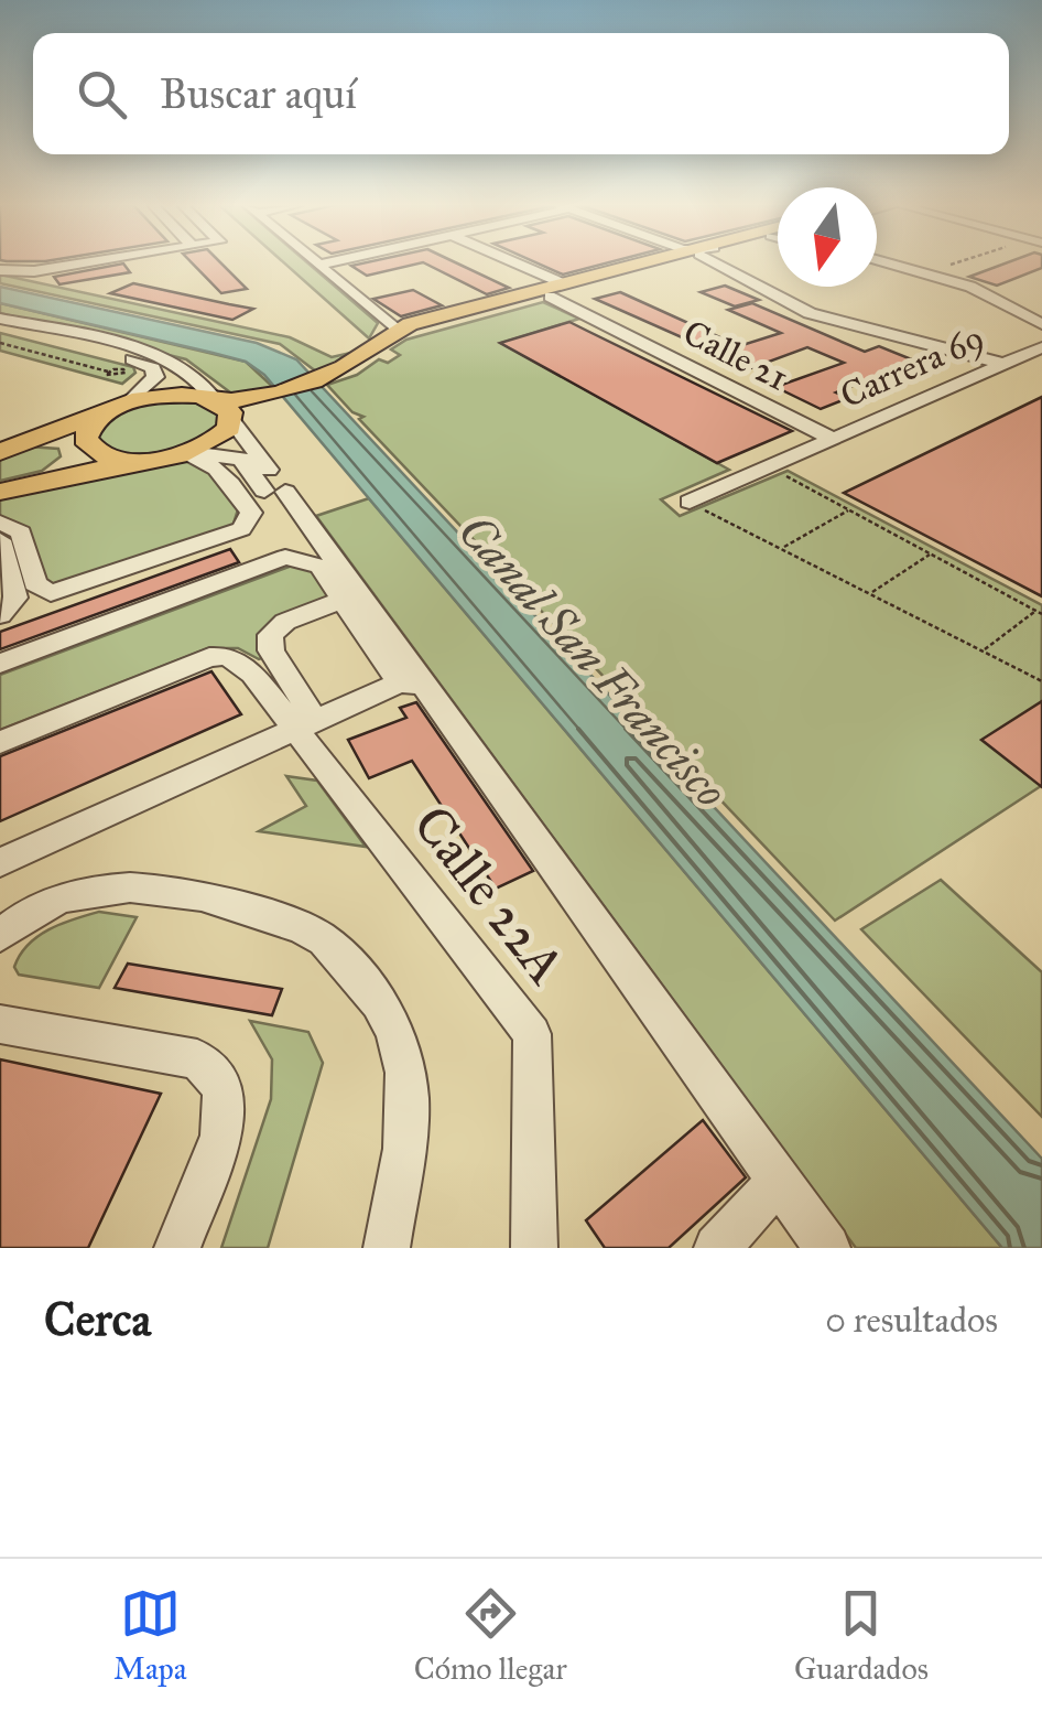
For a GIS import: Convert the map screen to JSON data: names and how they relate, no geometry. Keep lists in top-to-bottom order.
{
  "streets": {
    "street": ["Calle 21", "Carrera 69", "Calle 22A"]
  },
  "crossings": [
    ["Calle 21", "Carrera 69"]
  ],
  "water": ["Canal San Francisco"],
  "north": "bottom",
  "page": {
    "search": "Buscar aquí",
    "heading": ["Cerca", "0 resultados"],
    "nav": ["Mapa", "Cómo llegar", "Guardados"]
  }
}
